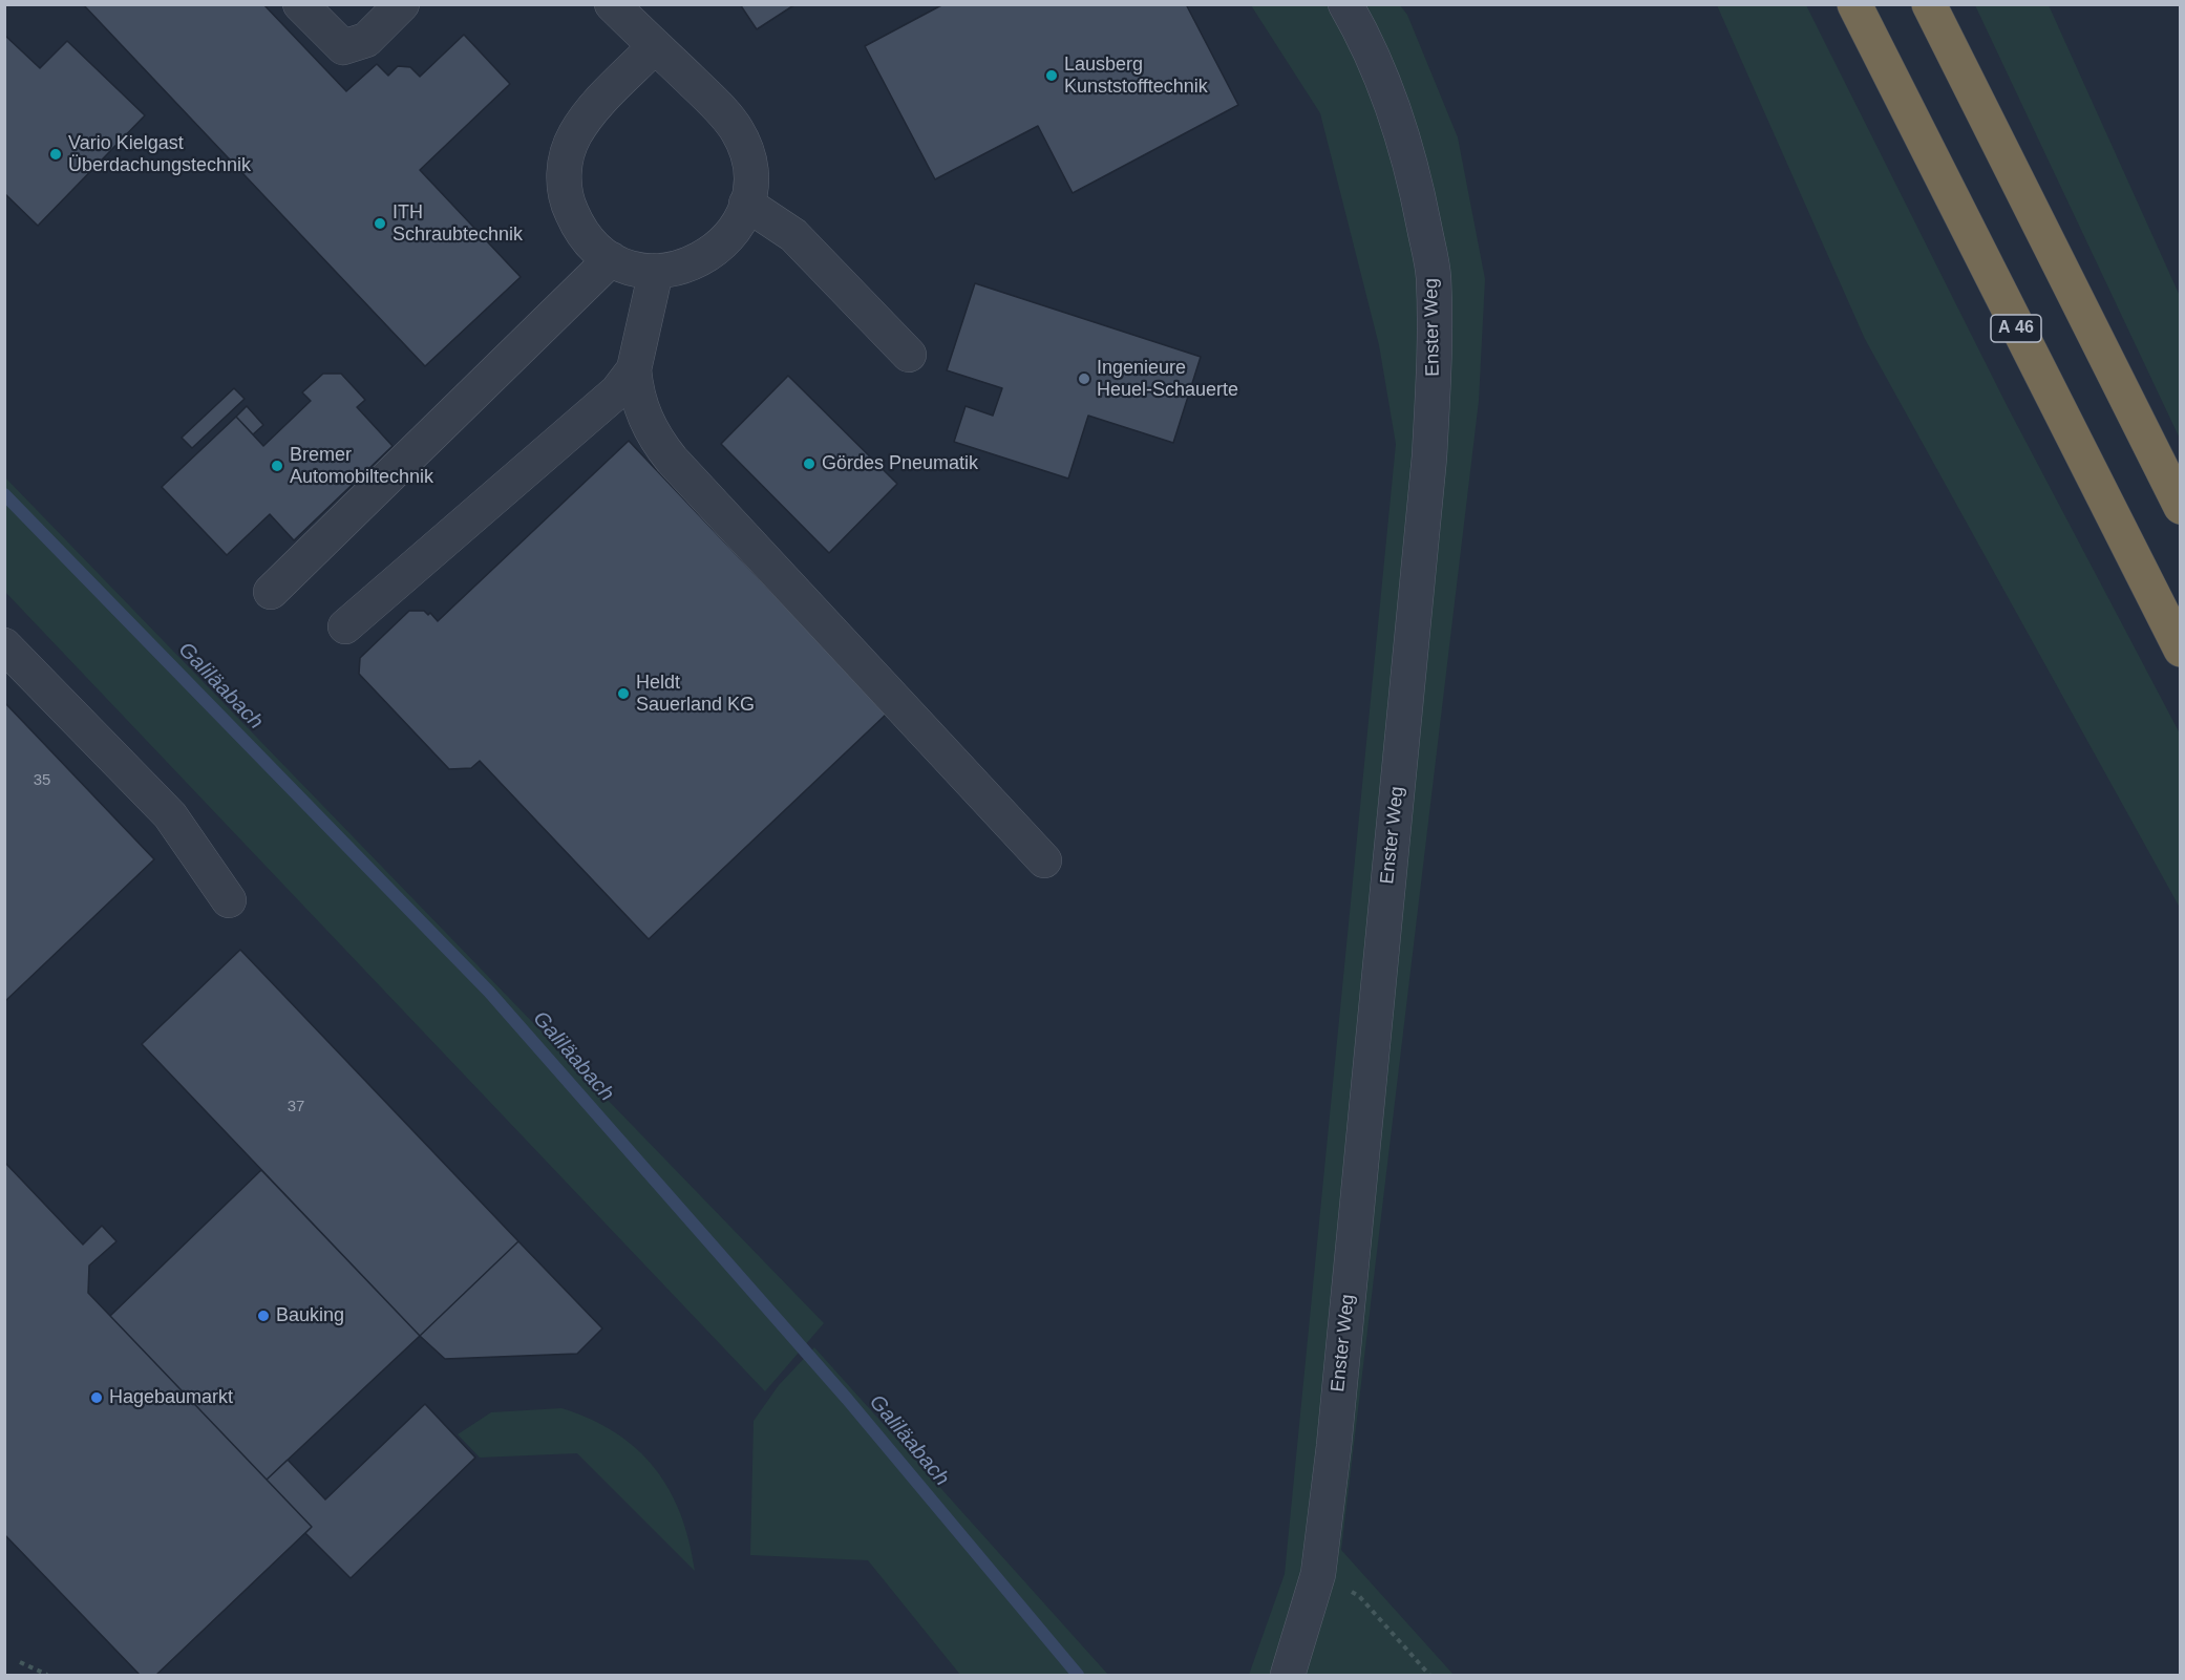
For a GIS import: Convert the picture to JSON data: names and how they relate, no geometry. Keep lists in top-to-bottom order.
{
  "streets": {
    "highway": ["A 46"],
    "street": ["Enster Weg"]
  },
  "water": ["Galiläabach"],
  "places": [
    "Lausberg Kunststofftechnik",
    "Vario Kielgast Überdachungstechnik",
    "ITH Schraubtechnik",
    "Ingenieure Heuel-Schauerte",
    "Gördes Pneumatik",
    "Bremer Automobiltechnik",
    "Heldt Sauerland KG",
    "Bauking",
    "Hagebaumarkt"
  ],
  "house_numbers": ["35", "37"]
}
